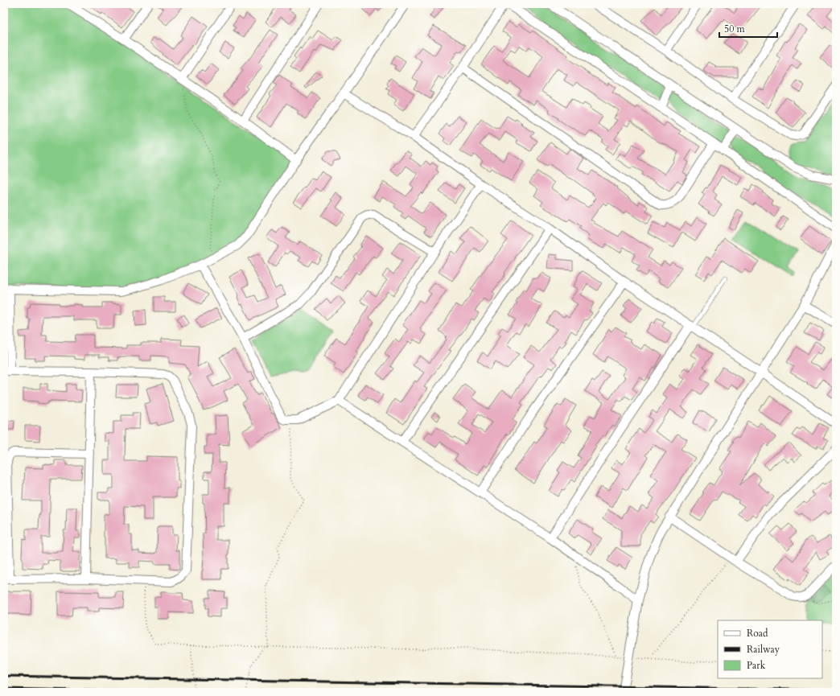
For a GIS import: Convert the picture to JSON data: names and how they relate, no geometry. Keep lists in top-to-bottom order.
{
  "legend": ["Road", "Railway", "Park"],
  "scale_bar": "50 m"
}
